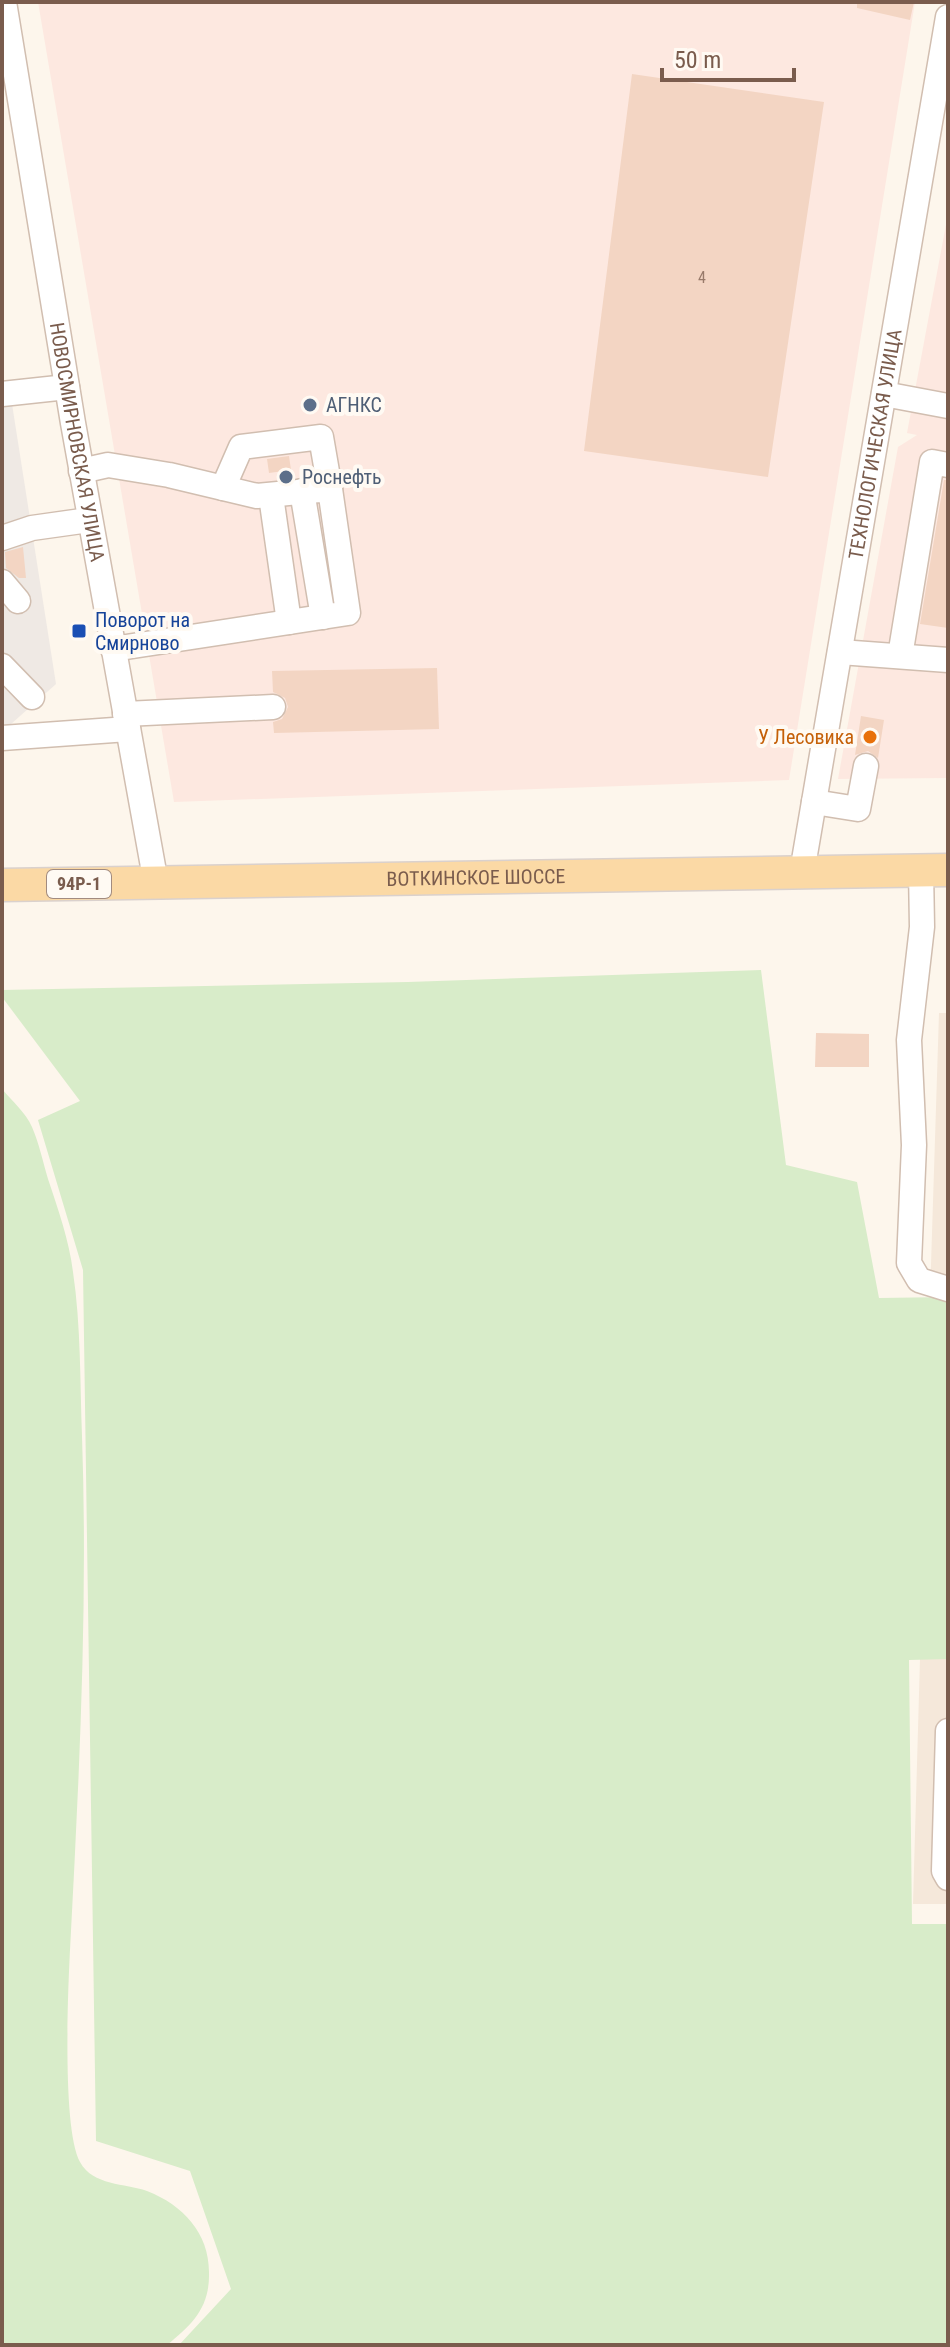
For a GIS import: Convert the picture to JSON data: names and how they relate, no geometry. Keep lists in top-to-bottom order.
{
  "streets": {
    "main road": ["ВОТКИНСКОЕ ШОССЕ", "94Р-1"],
    "street": ["НОВОСМИРНОВСКАЯ УЛИЦА", "ТЕХНОЛОГИЧЕСКАЯ УЛИЦА"]
  },
  "crossings": [
    ["НОВОСМИРНОВСКАЯ УЛИЦА", "ВОТКИНСКОЕ ШОССЕ"],
    ["ТЕХНОЛОГИЧЕСКАЯ УЛИЦА", "ВОТКИНСКОЕ ШОССЕ"]
  ],
  "places": {
    "other": ["АГНКС", "Роснефть", "У Лесовика"],
    "transit": ["Поворот на Смирново"]
  },
  "house_numbers": ["4"],
  "scale_bar": "50 m"
}
